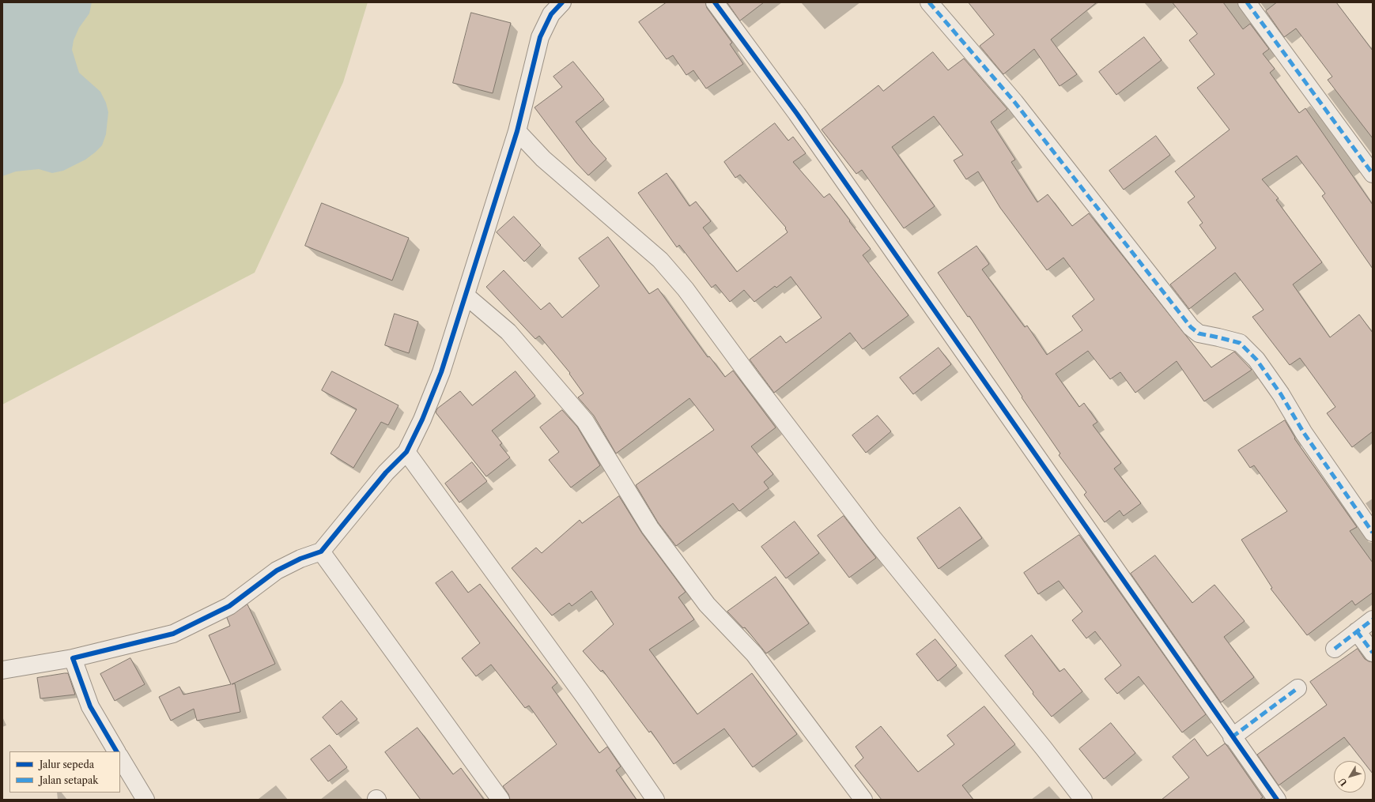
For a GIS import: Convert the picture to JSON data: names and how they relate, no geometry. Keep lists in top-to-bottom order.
{
  "legend": ["Jalur sepeda", "Jalan setapak"],
  "north": "bottom left"
}
